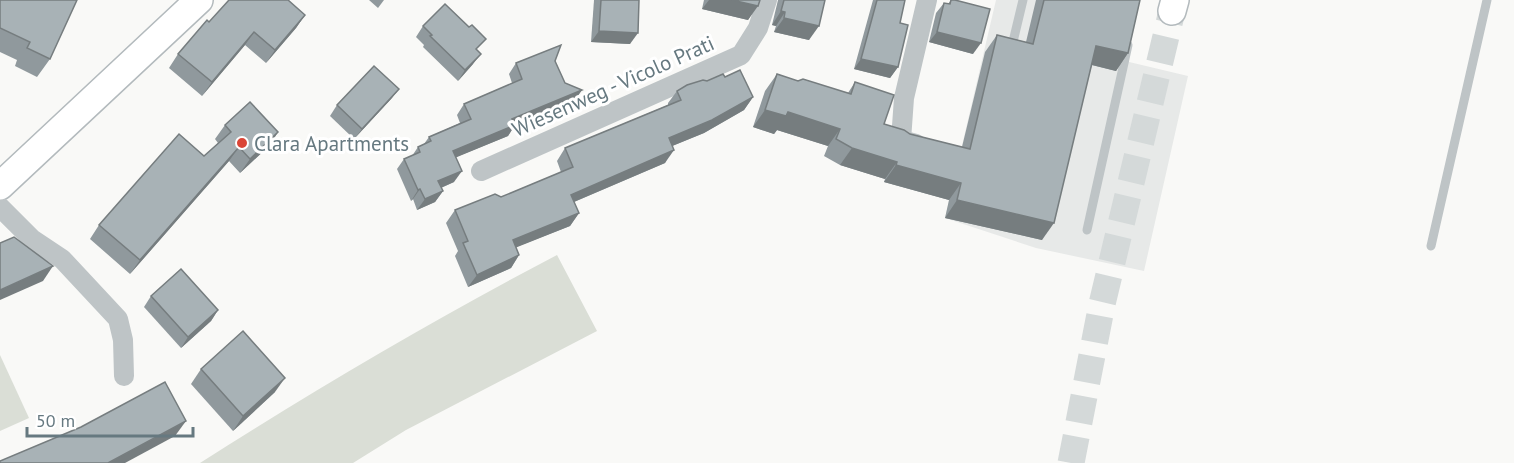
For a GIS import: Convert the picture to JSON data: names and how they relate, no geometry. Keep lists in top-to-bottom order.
{
  "streets": {
    "street": ["Wiesenweg - Vicolo Prati"]
  },
  "places": ["Clara Apartments"],
  "scale_bar": "50 m"
}
